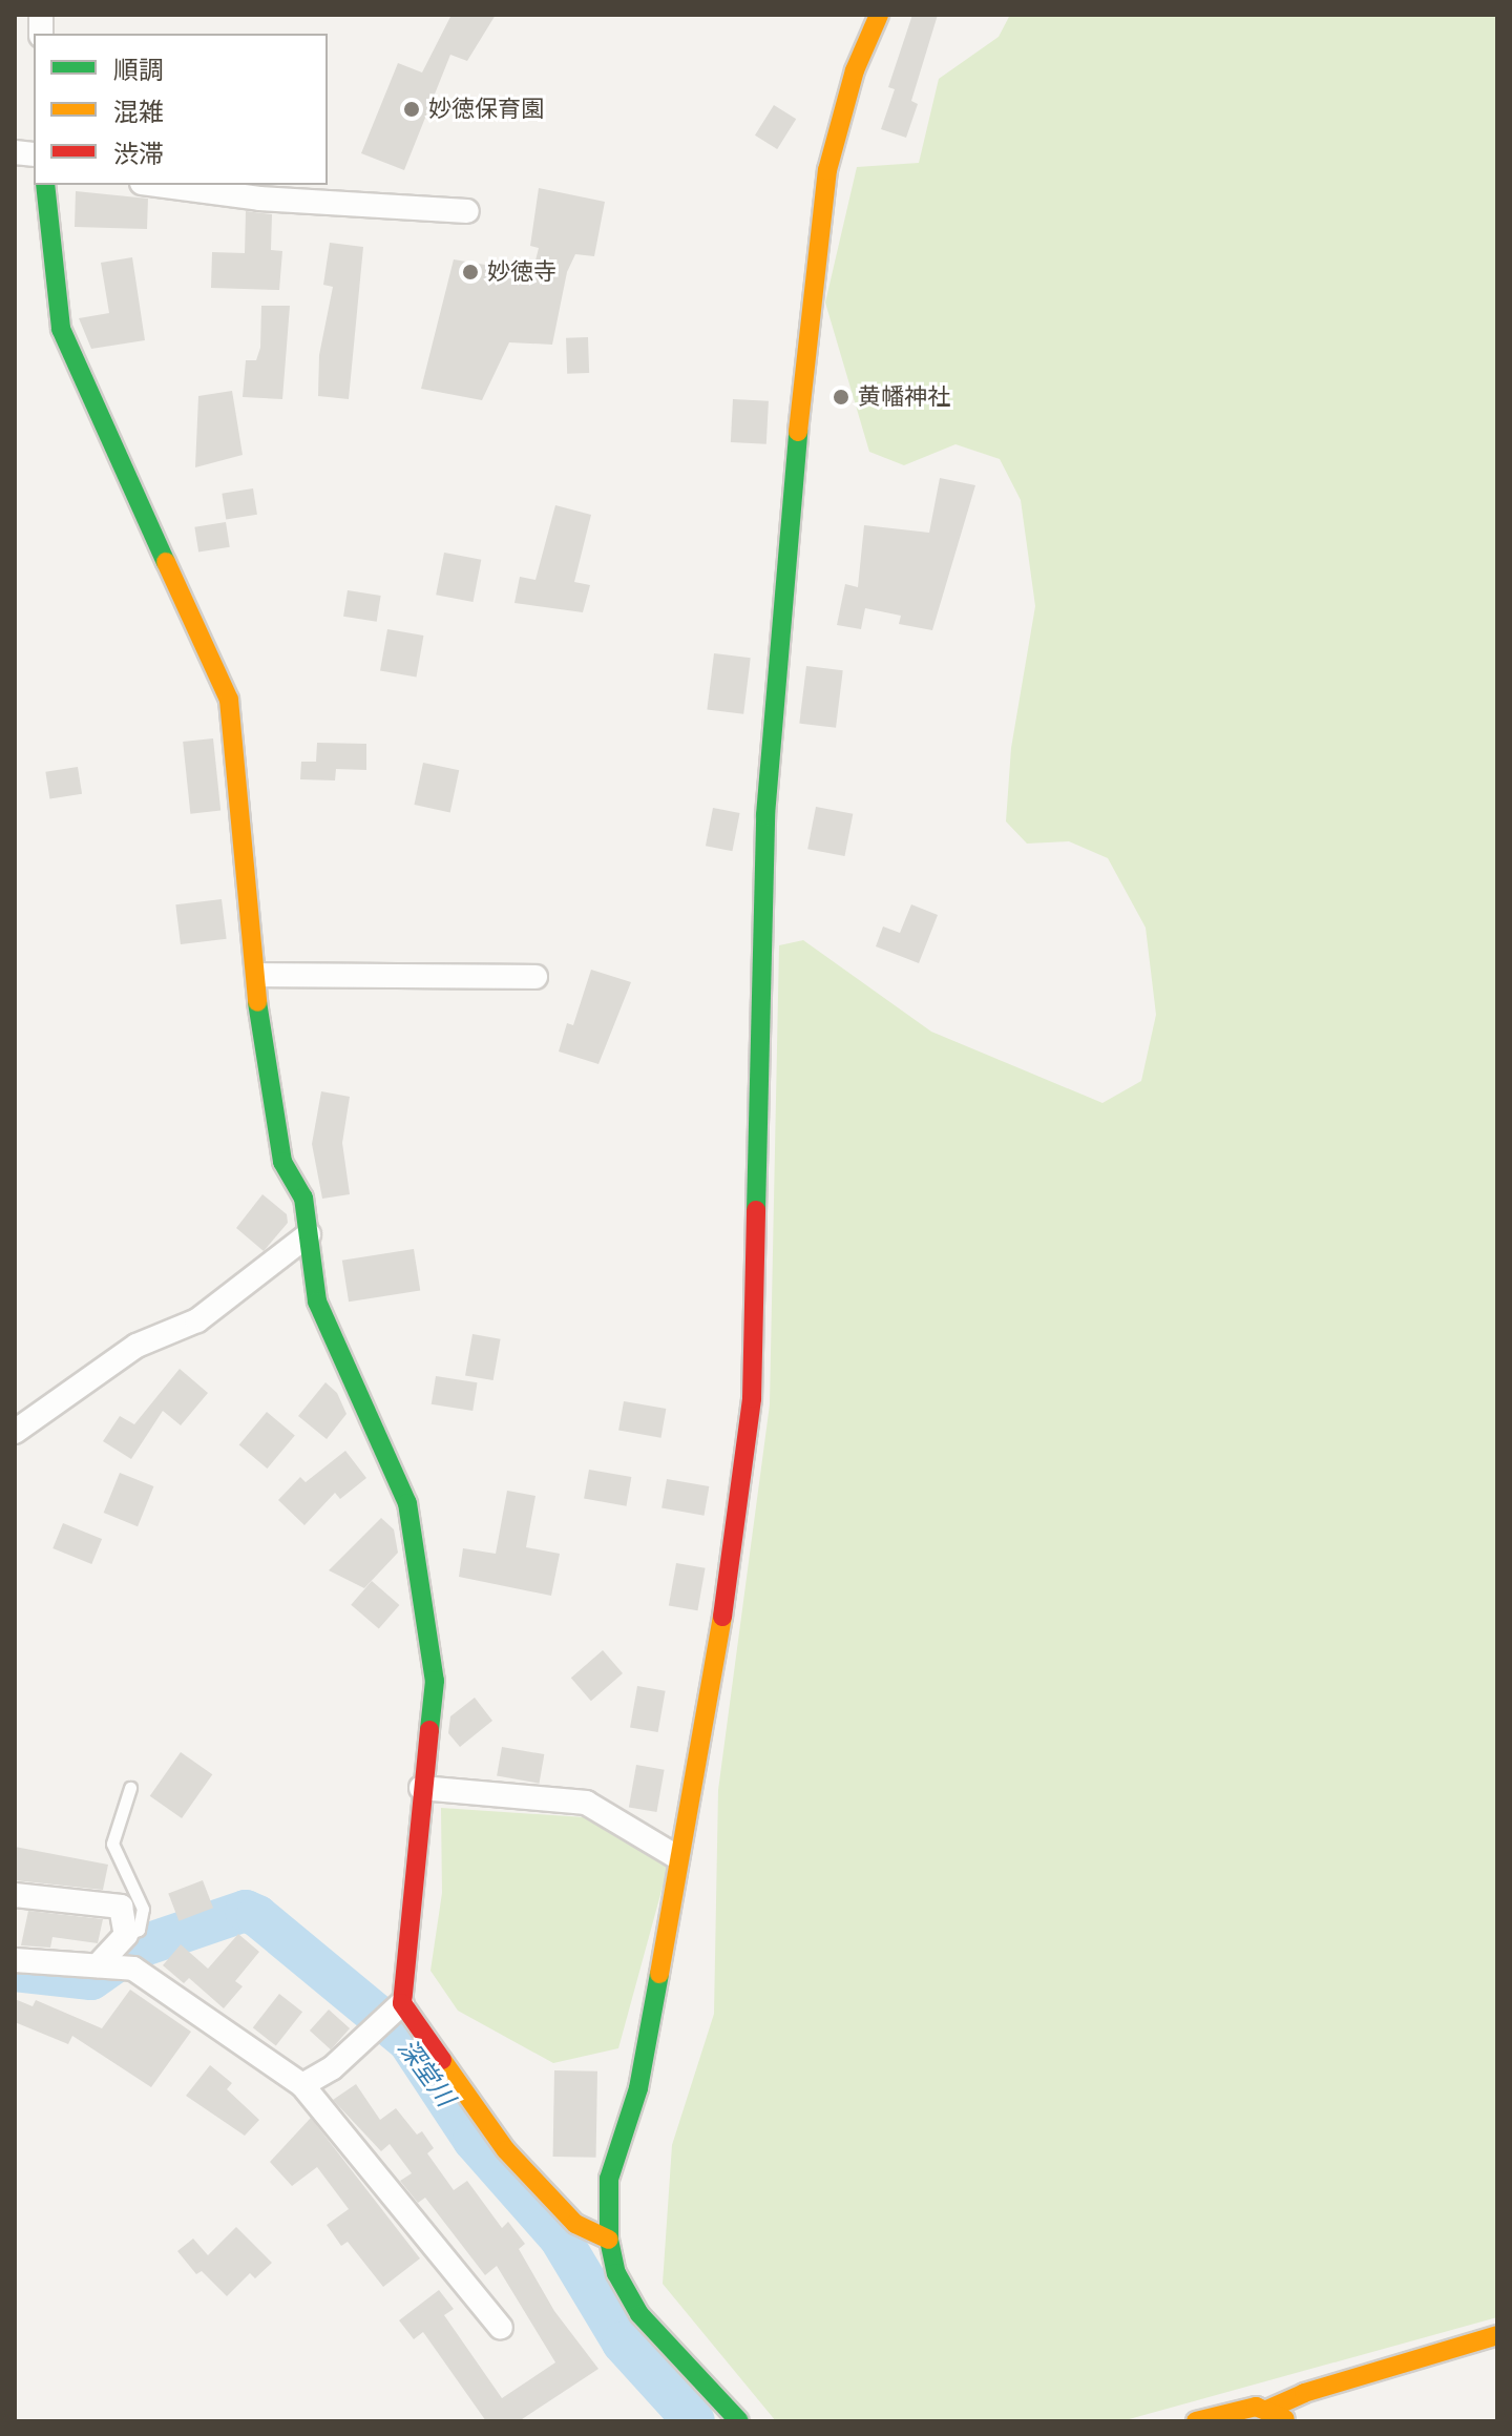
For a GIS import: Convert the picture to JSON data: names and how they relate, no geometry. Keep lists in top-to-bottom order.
{
  "water": ["深堂川"],
  "places": ["妙徳保育園", "妙徳寺", "黄幡神社"],
  "legend": ["順調", "混雑", "渋滞"]
}
